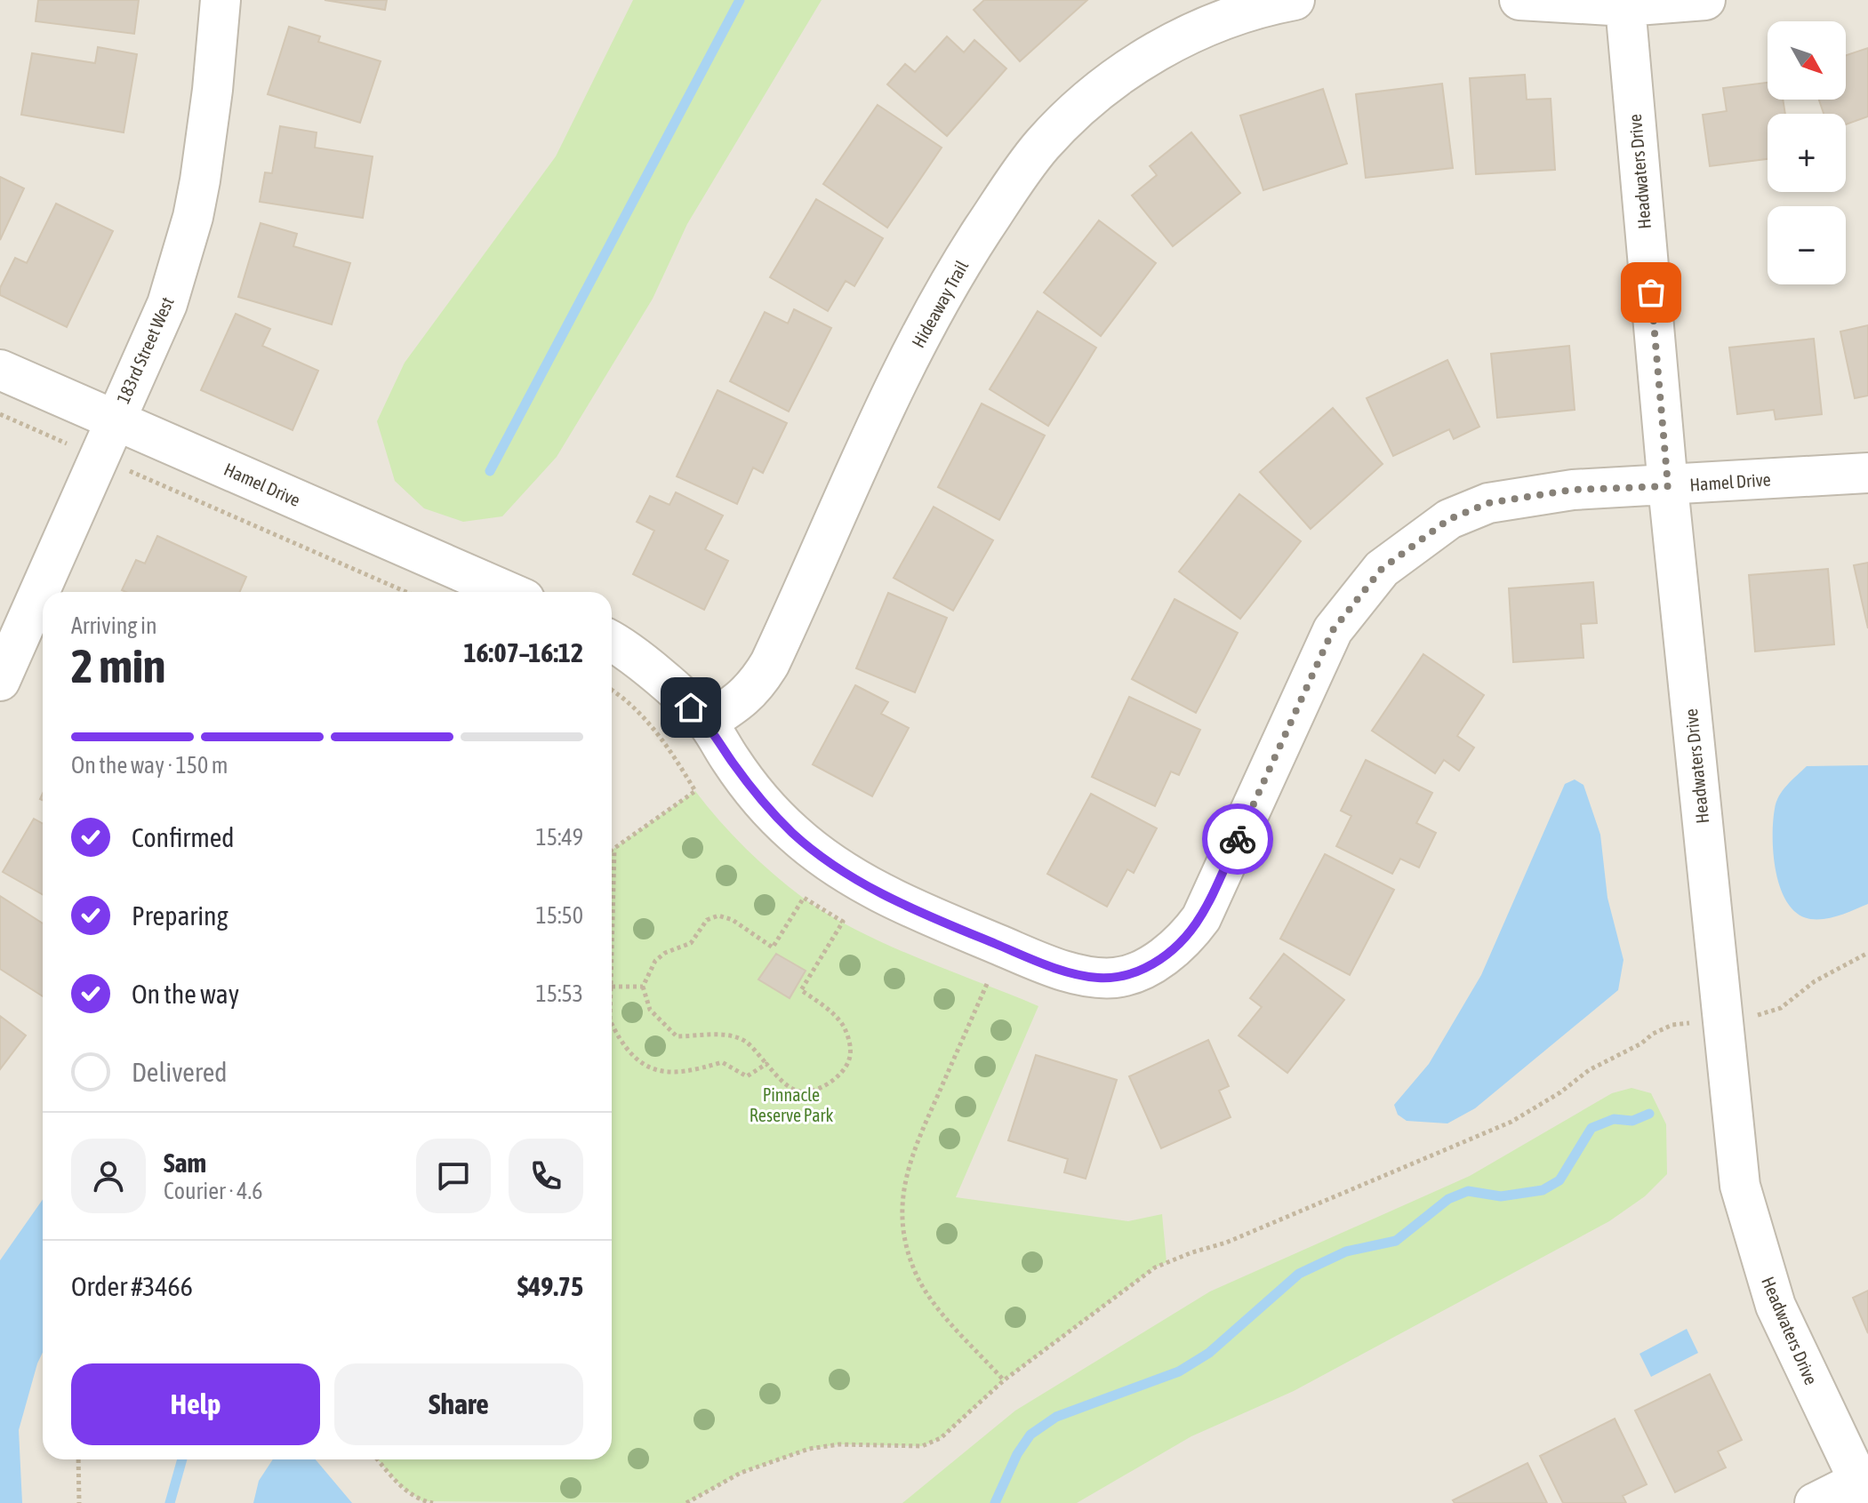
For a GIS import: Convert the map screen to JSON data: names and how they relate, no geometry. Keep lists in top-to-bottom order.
{
  "streets": {
    "street": [
      "Headwaters Drive",
      "Hideaway Trail",
      "183rd Street West",
      "Hamel Drive"
    ]
  },
  "crossings": [
    ["Headwaters Drive", "Hamel Drive"],
    ["Hideaway Trail", "Hamel Drive"],
    ["183rd Street West", "Hamel Drive"]
  ],
  "parks": ["Pinnacle Reserve Park"],
  "north": "bottom right",
  "page": {
    "map_buttons": ["+", "−"],
    "heading": ["2 min", "Arriving in", "16:07–16:12"],
    "panel": [
      "Sam",
      "Courier · 4.6",
      "Order #3466",
      "$49.75"
    ],
    "bar": "On the way · 150 m",
    "list": [
      ["Confirmed", "15:49"],
      ["Preparing", "15:50"],
      ["On the way", "15:53"],
      "Delivered"
    ],
    "buttons": ["Help", "Share"]
  }
}
